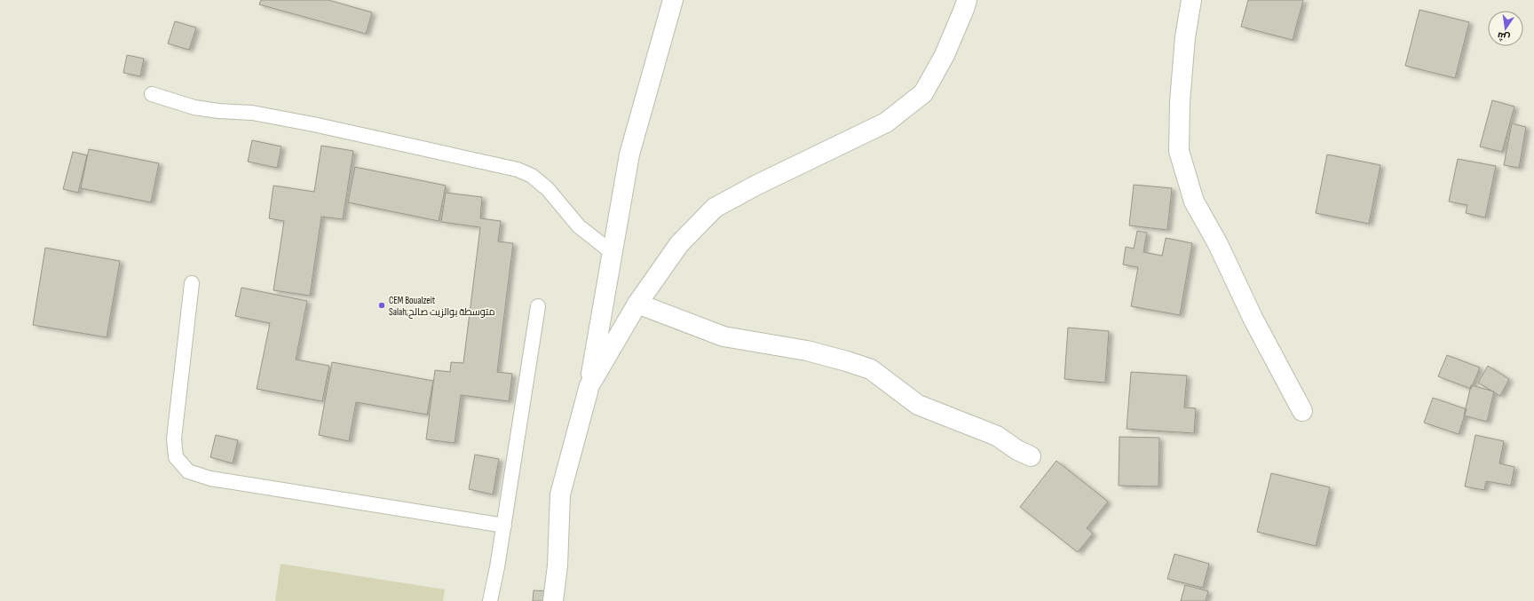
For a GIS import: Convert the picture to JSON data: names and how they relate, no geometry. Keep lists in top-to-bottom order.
{
  "places": ["CEM Boualzeit Salah;متوسطة بوالزيت صالح"],
  "north": "bottom"
}
